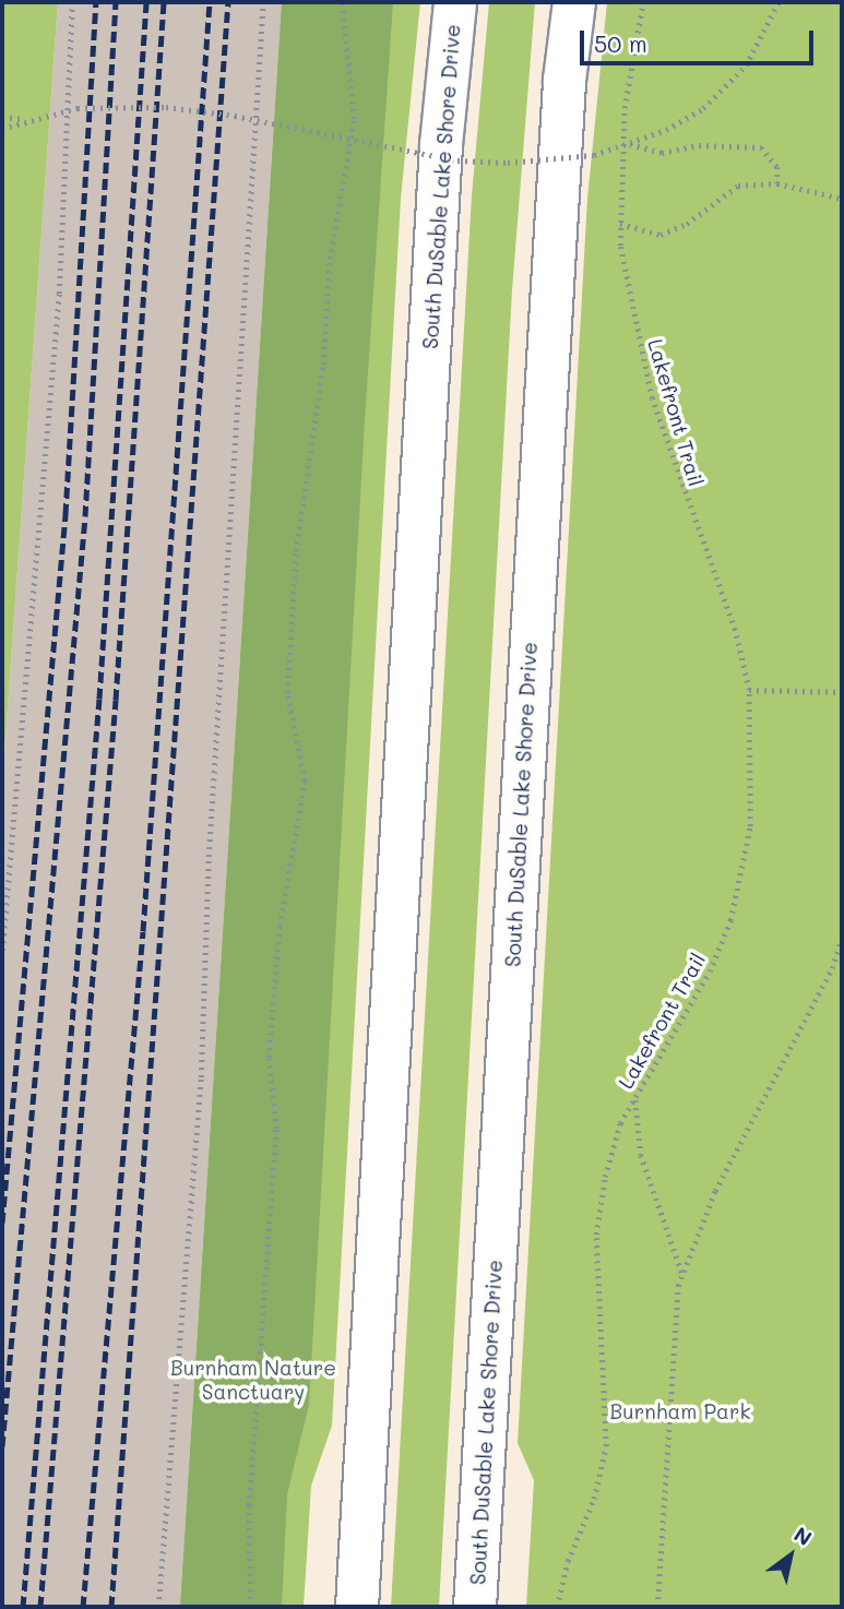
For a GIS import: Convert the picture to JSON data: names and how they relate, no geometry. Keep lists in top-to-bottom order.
{
  "streets": {
    "highway": ["South DuSable Lake Shore Drive"],
    "path": ["Lakefront Trail"]
  },
  "parks": ["Burnham Nature Sanctuary", "Burnham Park"],
  "scale_bar": "50 m",
  "north": "top right"
}
